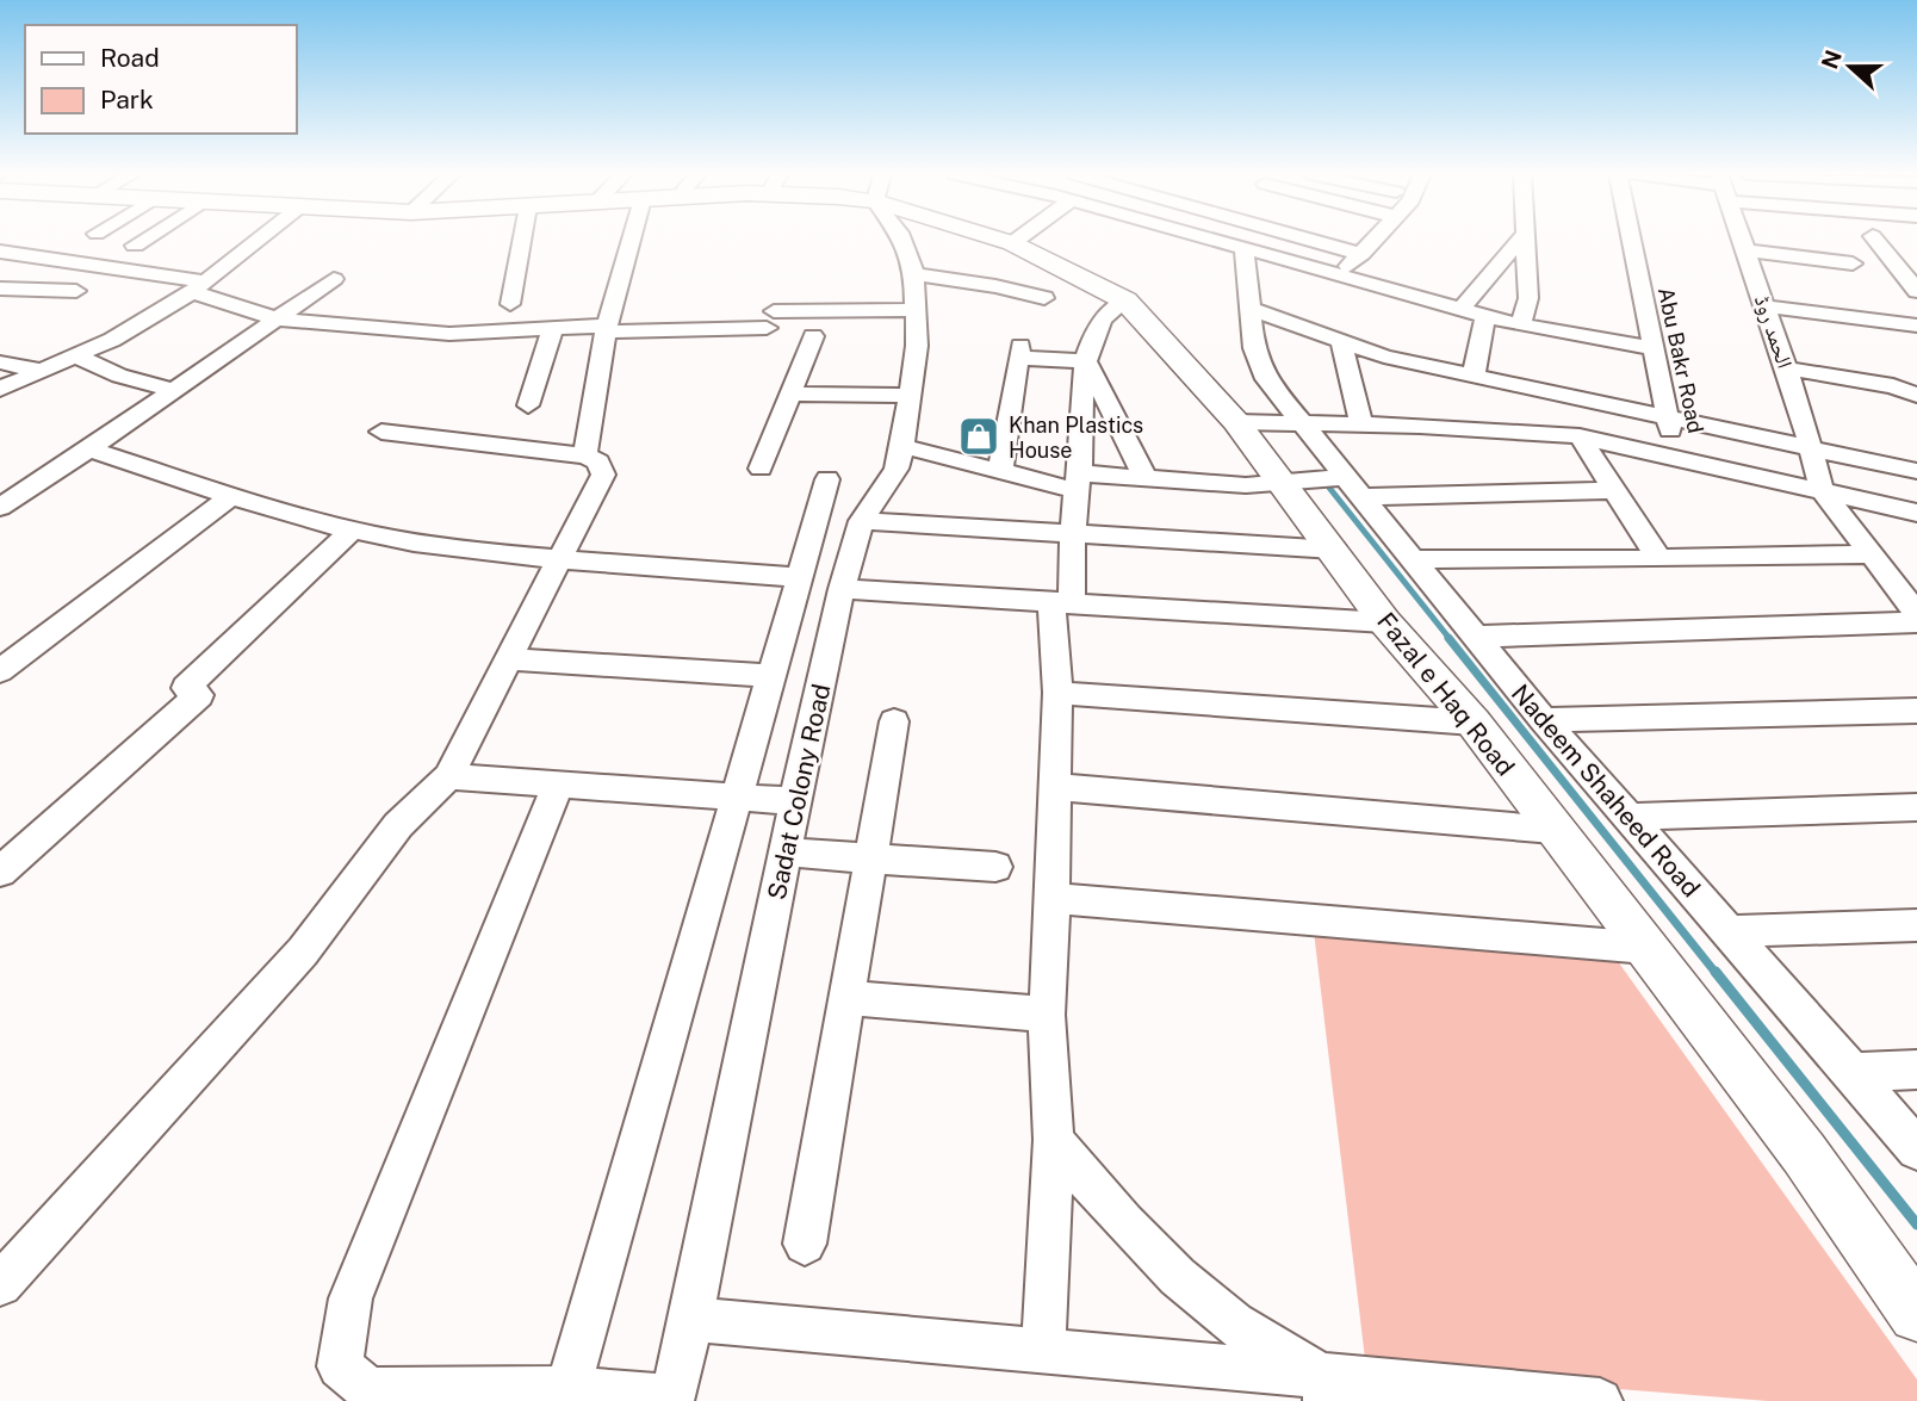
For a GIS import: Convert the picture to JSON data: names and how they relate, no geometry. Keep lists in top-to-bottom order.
{
  "streets": {
    "main road": ["Fazal e Haq Road"],
    "street": [
      "الحمد روڈ",
      "Abu Bakr Road",
      "Nadeem Shaheed Road",
      "Sadat Colony Road"
    ]
  },
  "places": {
    "shop": ["Khan Plastics House"]
  },
  "legend": ["Road", "Park"],
  "north": "left"
}
